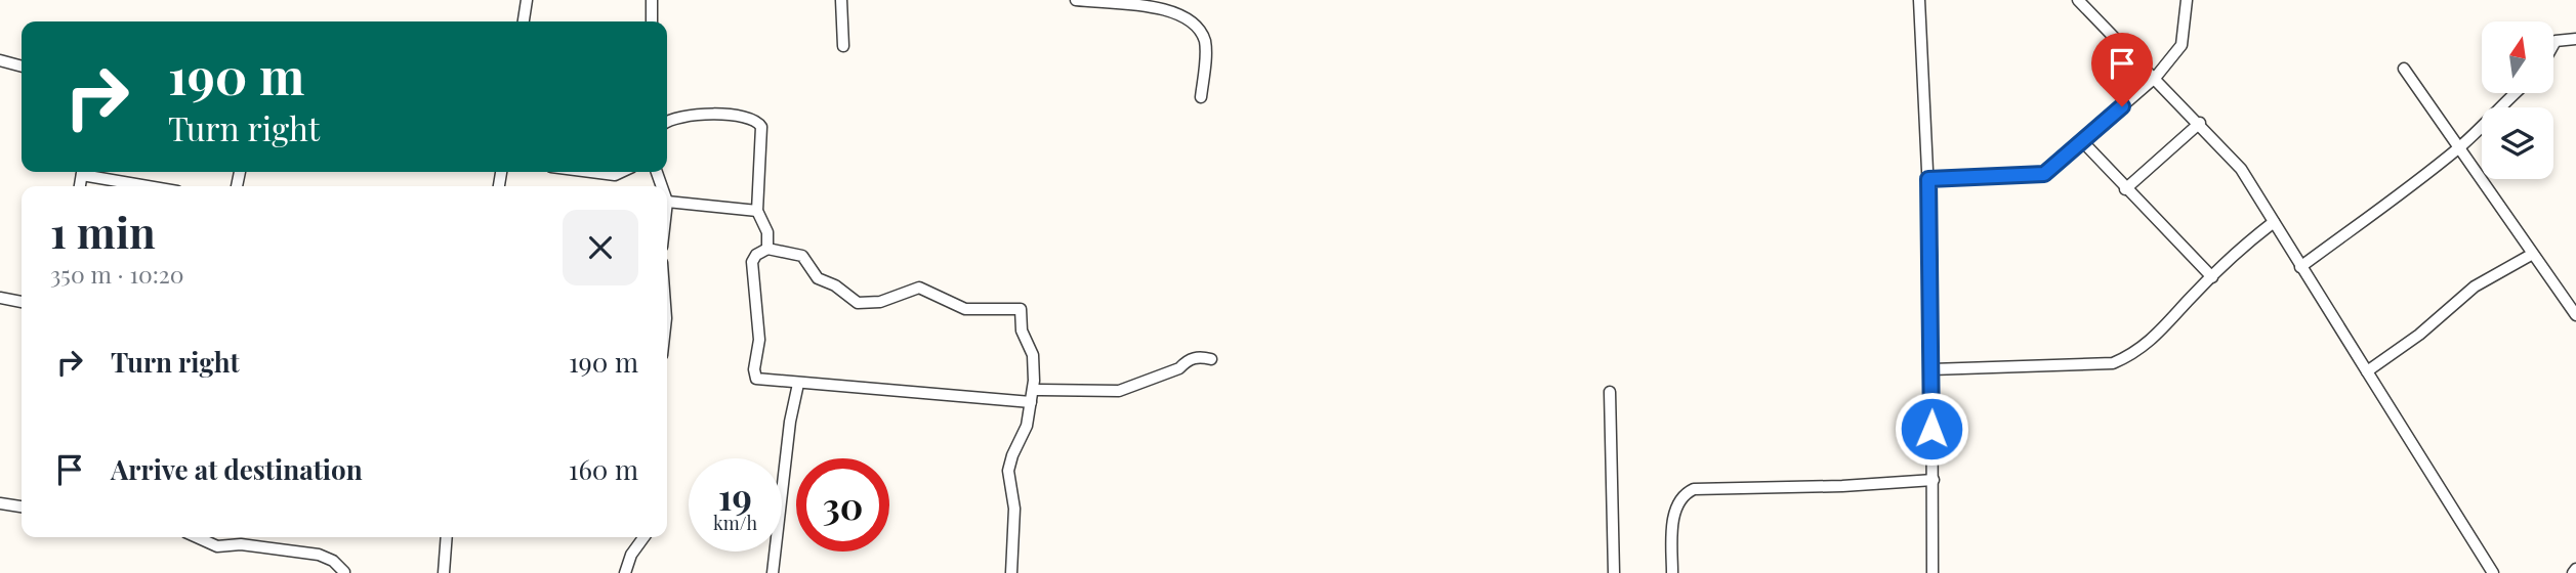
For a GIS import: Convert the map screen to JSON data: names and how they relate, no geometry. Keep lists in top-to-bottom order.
{
  "north": "top",
  "page": {
    "turn": ["190 m", "Turn right"],
    "heading": ["1 min", "350 m · 10:20"],
    "list": [
      {
        "name": "Turn right",
        "value": "190 m"
      },
      {
        "name": "Arrive at destination",
        "value": "160 m"
      }
    ],
    "speed": "19 km/h",
    "limit": "30"
  }
}
